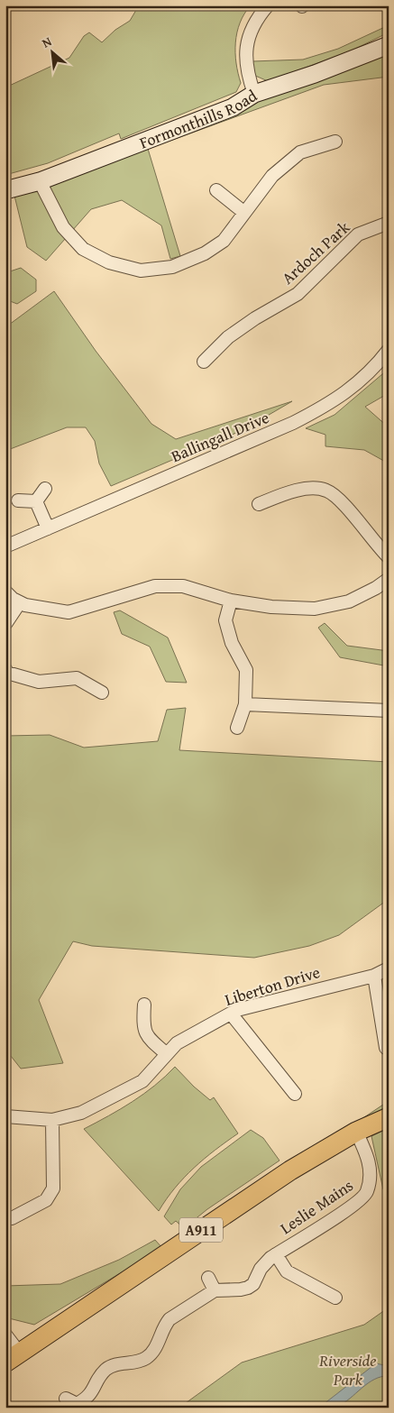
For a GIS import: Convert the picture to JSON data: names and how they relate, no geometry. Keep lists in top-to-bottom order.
{
  "streets": {
    "main road": ["A911"],
    "street": [
      "Formonthills Road",
      "Ardoch Park",
      "Ballingall Drive",
      "Liberton Drive",
      "Leslie Mains"
    ]
  },
  "crossings": [
    ["Leslie Mains", "A911"]
  ],
  "parks": ["Riverside Park"],
  "north": "top left"
}
